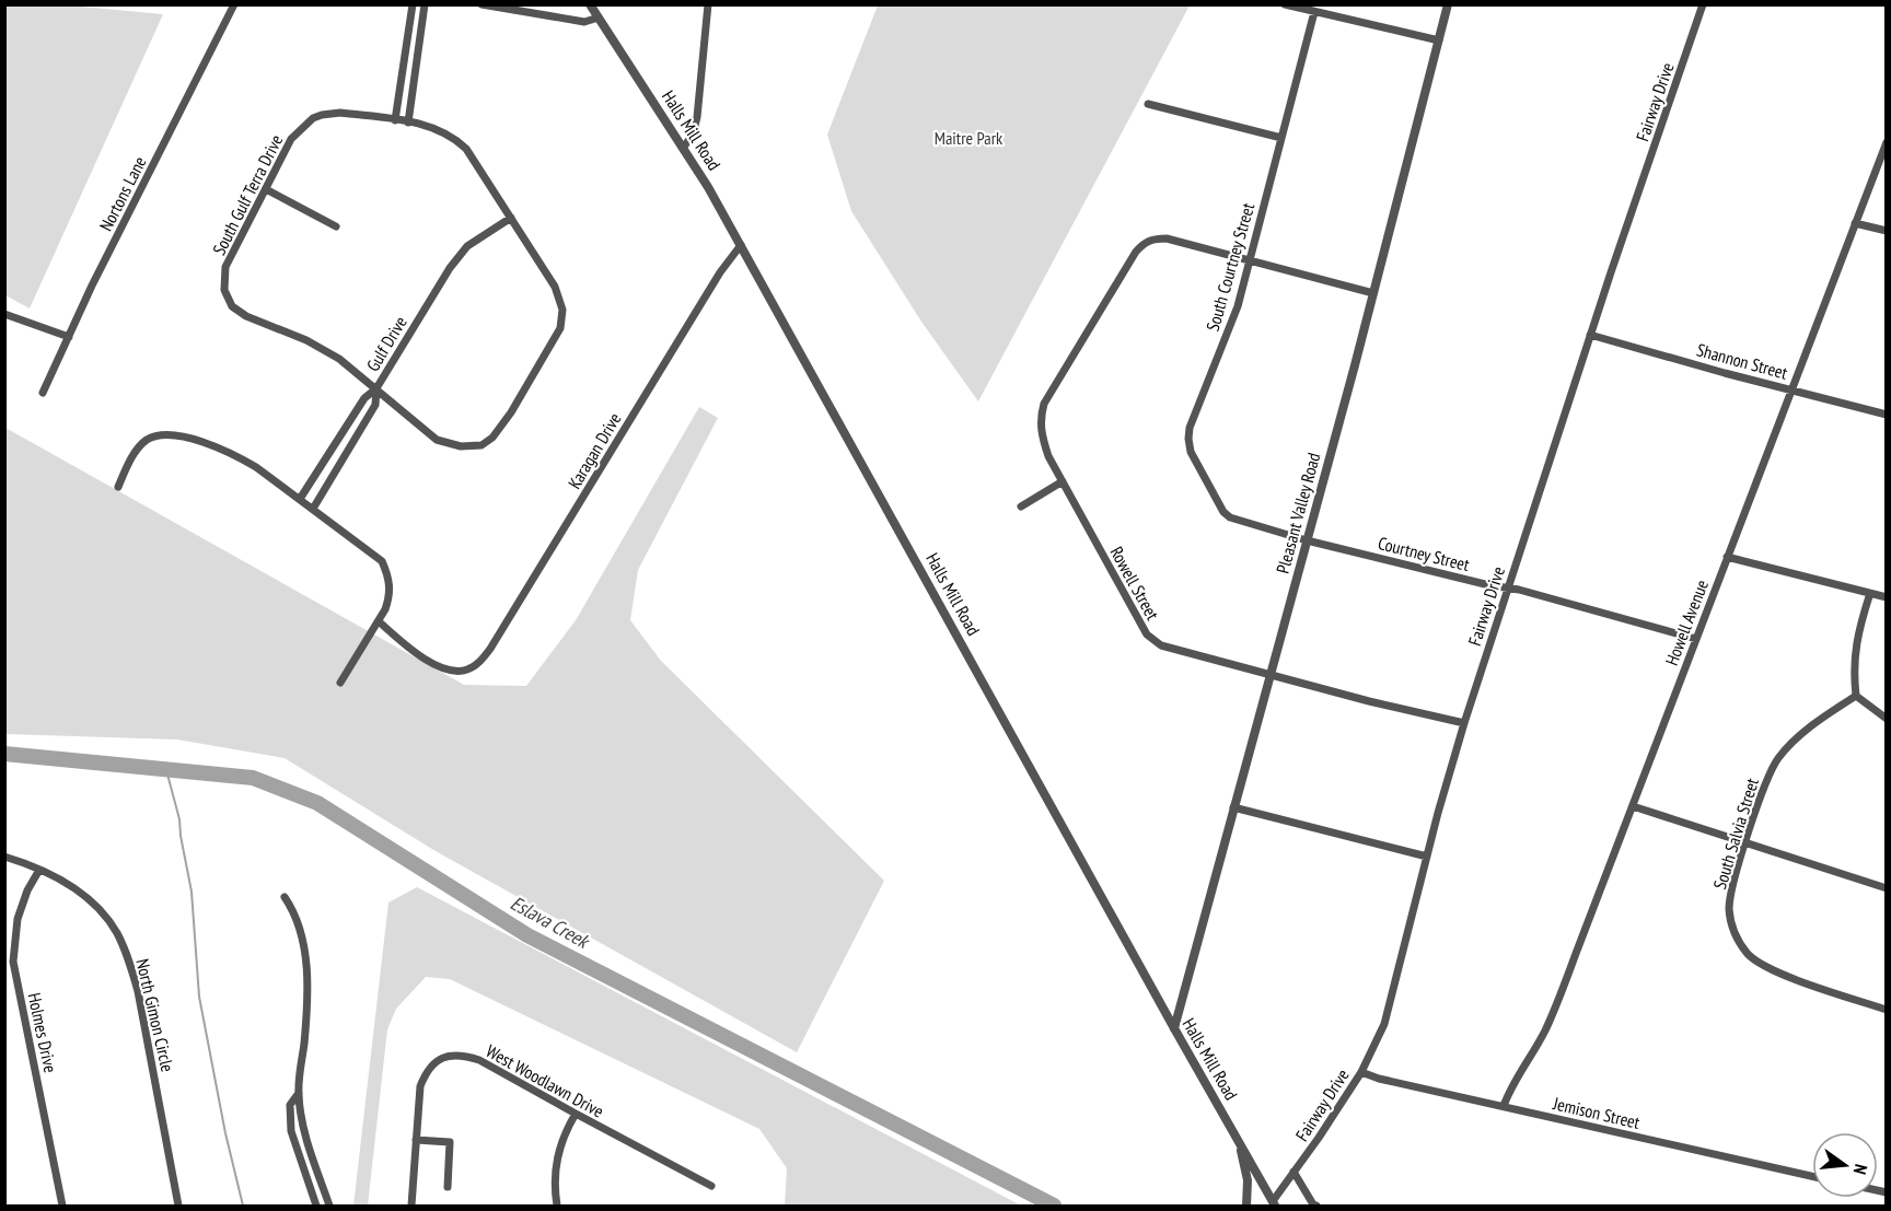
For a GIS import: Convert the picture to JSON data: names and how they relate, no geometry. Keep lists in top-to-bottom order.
{
  "streets": {
    "street": [
      "Fairway Drive",
      "Halls Mill Road",
      "Nortons Lane",
      "South Gulf Terra Drive",
      "South Courtney Street",
      "Gulf Drive",
      "Shannon Street",
      "Karagan Drive",
      "Pleasant Valley Road",
      "Courtney Street",
      "Rowell Street",
      "Howell Avenue",
      "South Salvia Street",
      "North Gimon Circle",
      "Holmes Drive",
      "West Woodlawn Drive",
      "Jemison Street"
    ]
  },
  "crossings": [
    ["Fairway Drive", "Halls Mill Road"],
    ["Fairway Drive", "Shannon Street"],
    ["Fairway Drive", "Courtney Street"],
    ["Fairway Drive", "Rowell Street"],
    ["Fairway Drive", "Jemison Street"],
    ["Halls Mill Road", "Karagan Drive"],
    ["Halls Mill Road", "Pleasant Valley Road"],
    ["South Gulf Terra Drive", "Gulf Drive"],
    ["South Courtney Street", "Pleasant Valley Road"],
    ["South Courtney Street", "Courtney Street"],
    ["South Courtney Street", "Rowell Street"],
    ["Shannon Street", "Howell Avenue"],
    ["Pleasant Valley Road", "Courtney Street"],
    ["Pleasant Valley Road", "Rowell Street"],
    ["Courtney Street", "Howell Avenue"],
    ["Howell Avenue", "Jemison Street"],
    ["North Gimon Circle", "Holmes Drive"]
  ],
  "water": ["Eslava Creek"],
  "parks": ["Maitre Park"],
  "north": "right"
}
